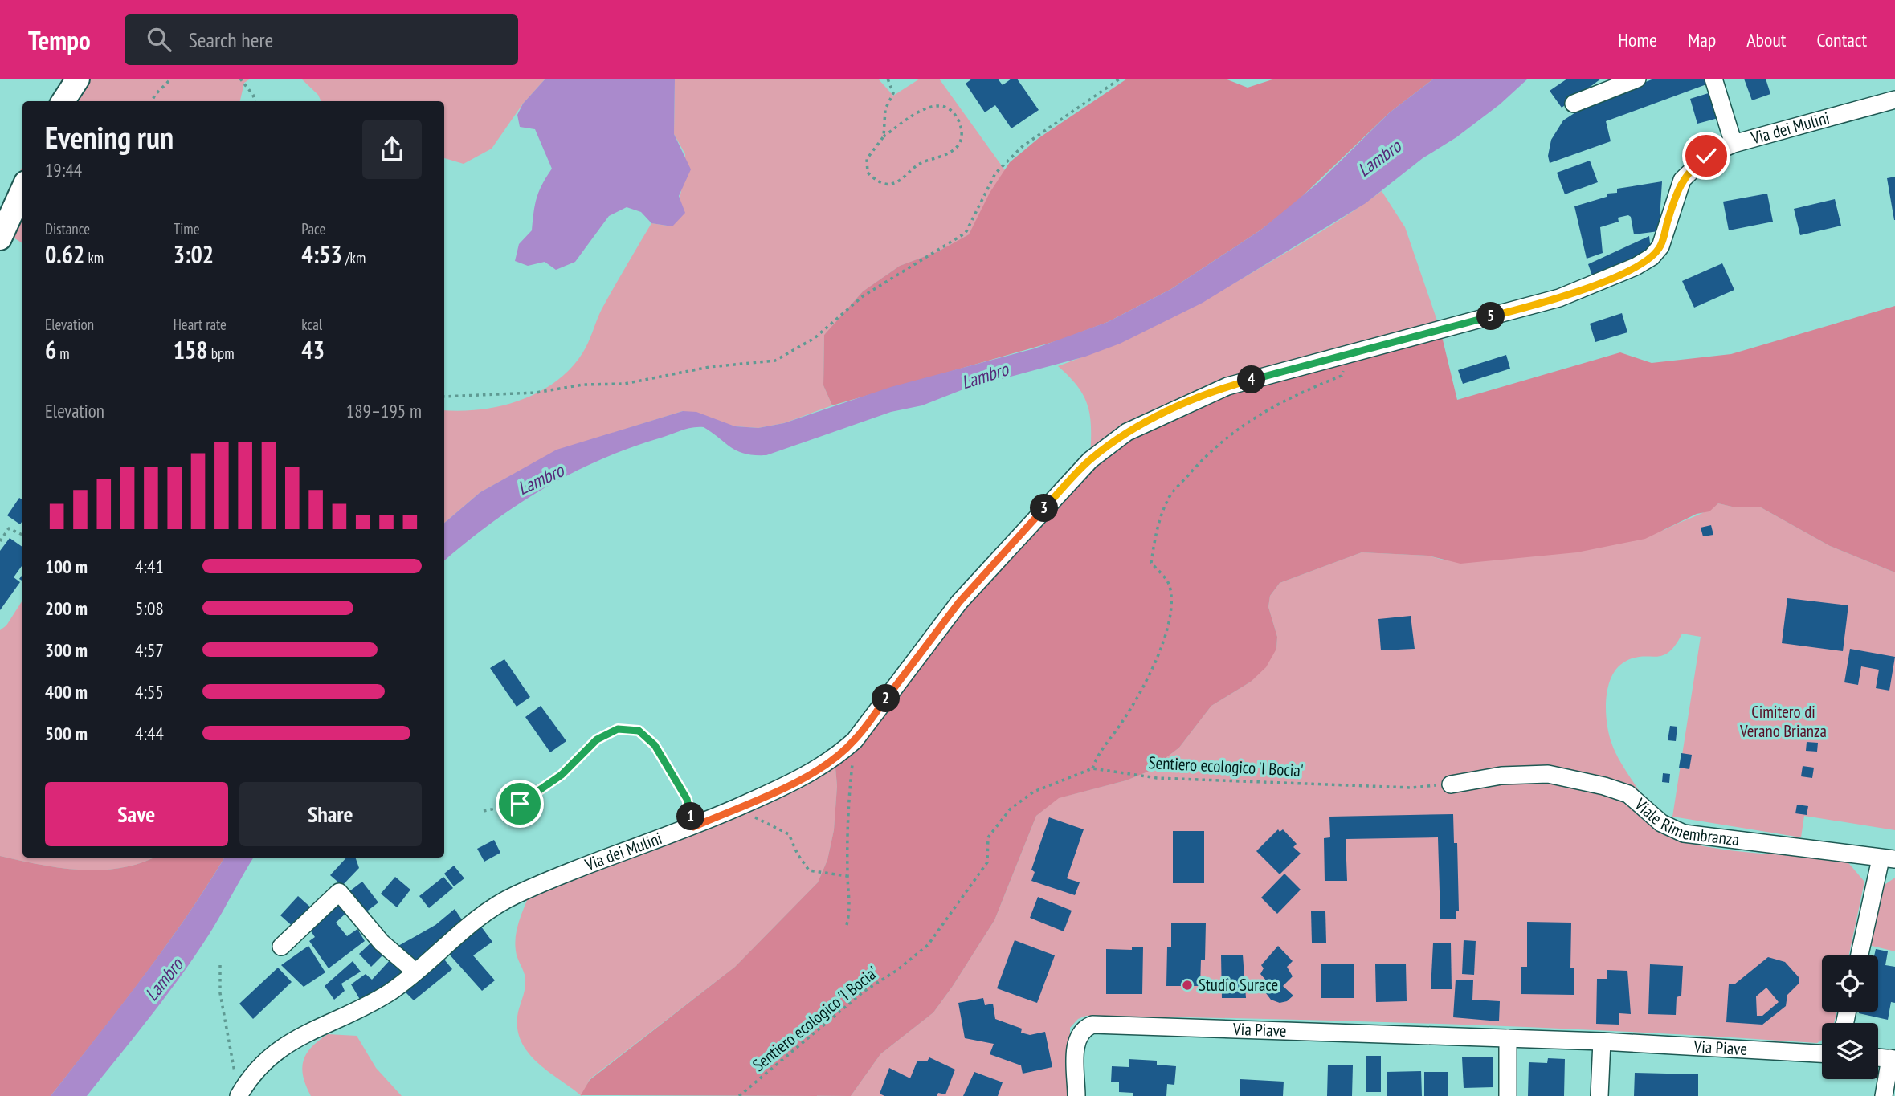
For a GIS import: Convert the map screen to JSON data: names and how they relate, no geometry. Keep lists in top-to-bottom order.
{
  "streets": {
    "street": ["Via dei Mulini", "Viale Rimembranza", "Via Piave"],
    "path": ["Sentiero ecologico 'I Bocia'"]
  },
  "crossings": [
    ["Sentiero ecologico 'I Bocia'", "Viale Rimembranza"]
  ],
  "water": ["Lambro"],
  "parks": ["Cimitero di Verano Brianza"],
  "places": ["Studio Surace"],
  "page": {
    "header": "Tempo",
    "search": "Search here",
    "nav": [
      "Home",
      "Map",
      "About",
      "Contact"
    ],
    "heading": ["Evening run", "19:44"],
    "stats": [
      ["Distance", "0.62 km"],
      ["Time", "3:02"],
      ["Pace", "4:53 /km"],
      ["Elevation", "6 m"],
      ["Heart rate", "158 bpm"],
      ["kcal", "43"]
    ],
    "pins": [
      "5",
      "4",
      "3",
      "2",
      "1"
    ],
    "chart": ["Elevation", "189–195 m"],
    "list": [
      {
        "name": "100 m",
        "note": "4:41"
      },
      {
        "name": "200 m",
        "note": "5:08"
      },
      {
        "name": "300 m",
        "note": "4:57"
      },
      {
        "name": "400 m",
        "note": "4:55"
      },
      {
        "name": "500 m",
        "note": "4:44"
      }
    ],
    "buttons": ["Save", "Share"]
  }
}
